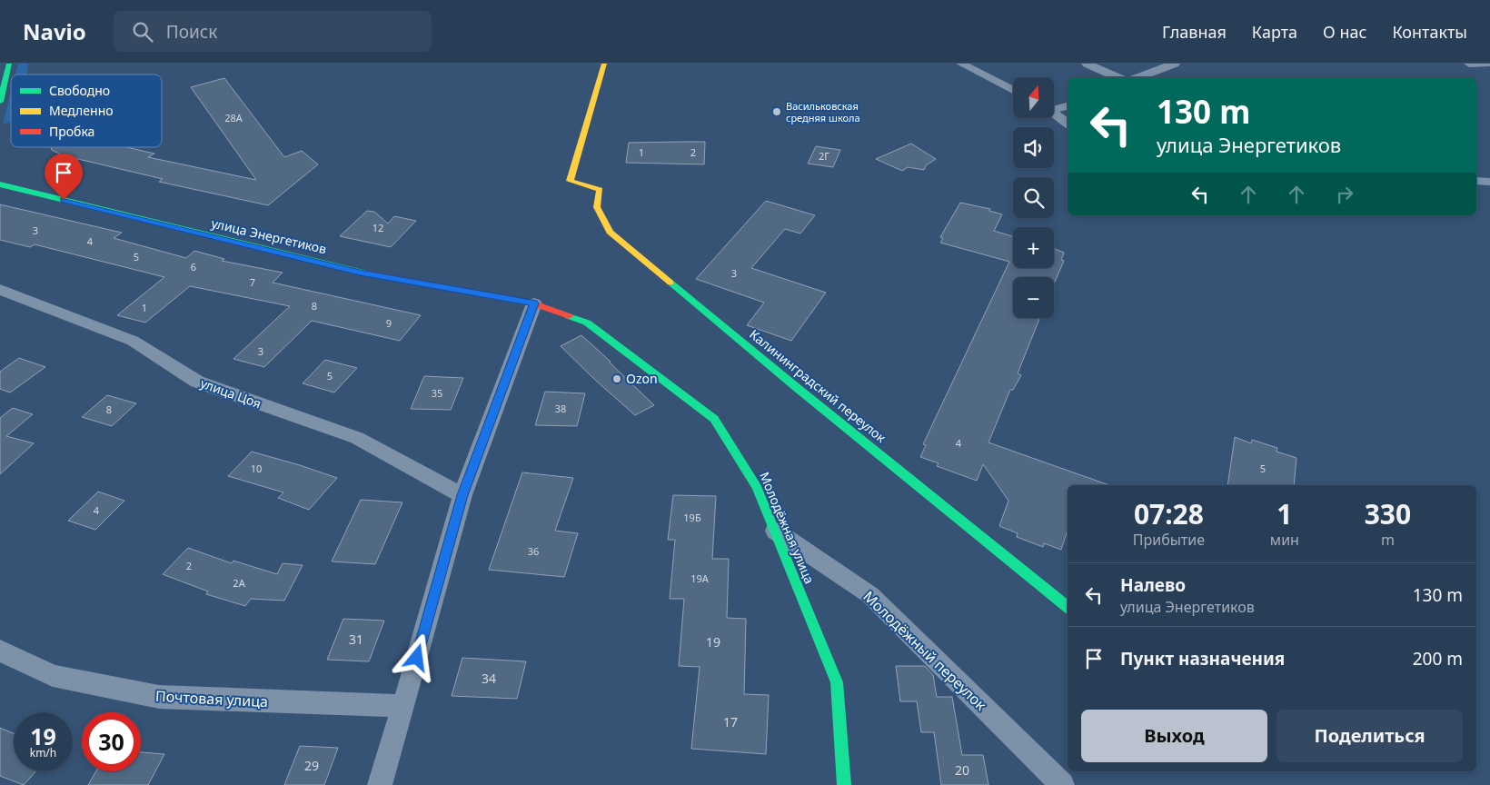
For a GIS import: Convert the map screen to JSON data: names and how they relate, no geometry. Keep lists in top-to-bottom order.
{
  "streets": {
    "street": [
      "улица Энергетиков",
      "Калининградский переулок",
      "улица Цоя",
      "Молодёжная улица",
      "Молодёжный переулок",
      "Почтовая улица"
    ]
  },
  "crossings": [
    ["улица Энергетиков", "Молодёжная улица"],
    ["Молодёжная улица", "Молодёжный переулок"]
  ],
  "places": ["Васильковская средняя школа", "Ozon"],
  "house_numbers": [
    "28А",
    "1",
    "2",
    "2Г",
    "12",
    "3",
    "4",
    "5",
    "6",
    "3",
    "7",
    "8",
    "1",
    "9",
    "3",
    "5",
    "35",
    "38",
    "8",
    "4",
    "10",
    "5",
    "4",
    "19Б",
    "36",
    "2",
    "19А",
    "2А",
    "31",
    "19",
    "34",
    "17",
    "29",
    "20"
  ],
  "legend": ["Свободно", "Медленно", "Пробка"],
  "north": "top",
  "page": {
    "header": "Navio",
    "search": "Поиск",
    "nav": [
      "Главная",
      "Карта",
      "О нас",
      "Контакты"
    ],
    "map_buttons": ["+", "−"],
    "turn": ["130 m", "улица Энергетиков"],
    "eta": [
      "07:28",
      "Прибытие",
      "1",
      "мин",
      "330",
      "m"
    ],
    "list": [
      {
        "name": "Налево",
        "note": "улица Энергетиков",
        "value": "130 m"
      },
      {
        "name": "Пункт назначения",
        "value": "200 m"
      }
    ],
    "buttons": ["Выход", "Поделиться"],
    "speed": "19 km/h",
    "limit": "30"
  }
}
